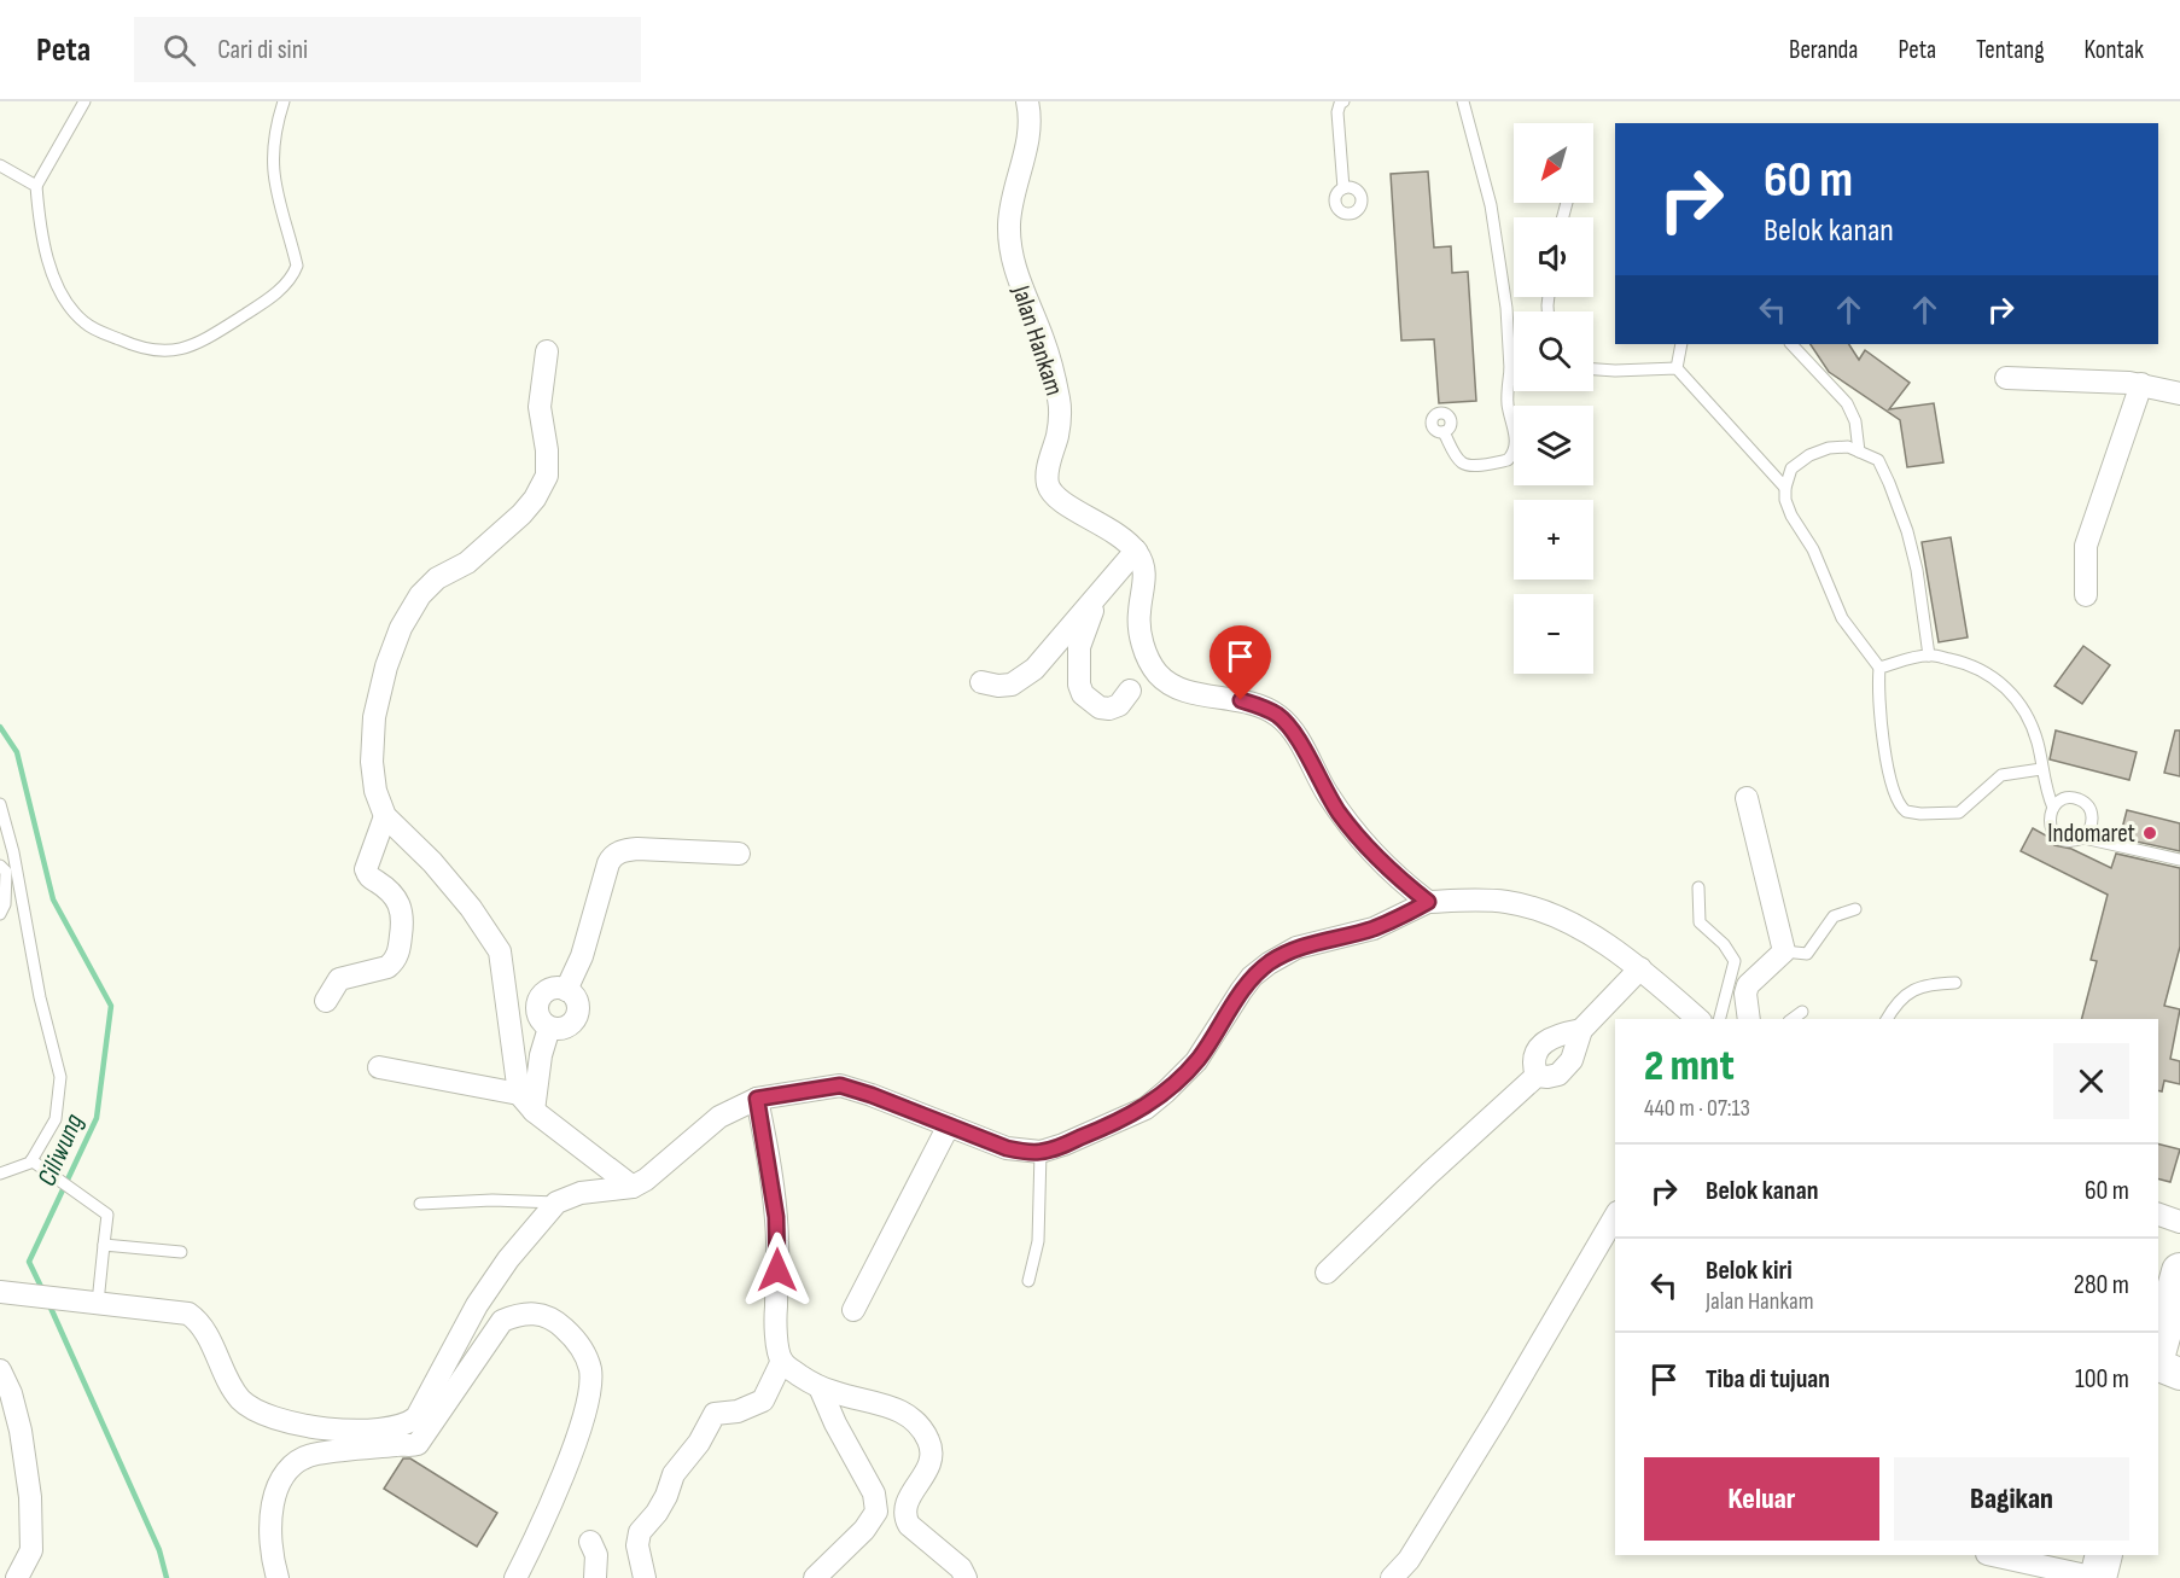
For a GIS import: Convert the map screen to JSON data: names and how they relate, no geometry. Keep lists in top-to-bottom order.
{
  "streets": {
    "street": ["Jalan Hankam"]
  },
  "water": ["Ciliwung"],
  "places": ["Indomaret"],
  "north": "bottom left",
  "page": {
    "header": "Peta",
    "search": "Cari di sini",
    "nav": [
      "Beranda",
      "Peta",
      "Tentang",
      "Kontak"
    ],
    "map_buttons": ["+", "−"],
    "turn": ["60 m", "Belok kanan"],
    "heading": ["2 mnt", "440 m · 07:13"],
    "list": [
      {
        "name": "Belok kanan",
        "value": "60 m"
      },
      {
        "name": "Belok kiri",
        "note": "Jalan Hankam",
        "value": "280 m"
      },
      {
        "name": "Tiba di tujuan",
        "value": "100 m"
      }
    ],
    "buttons": ["Keluar", "Bagikan"]
  }
}
